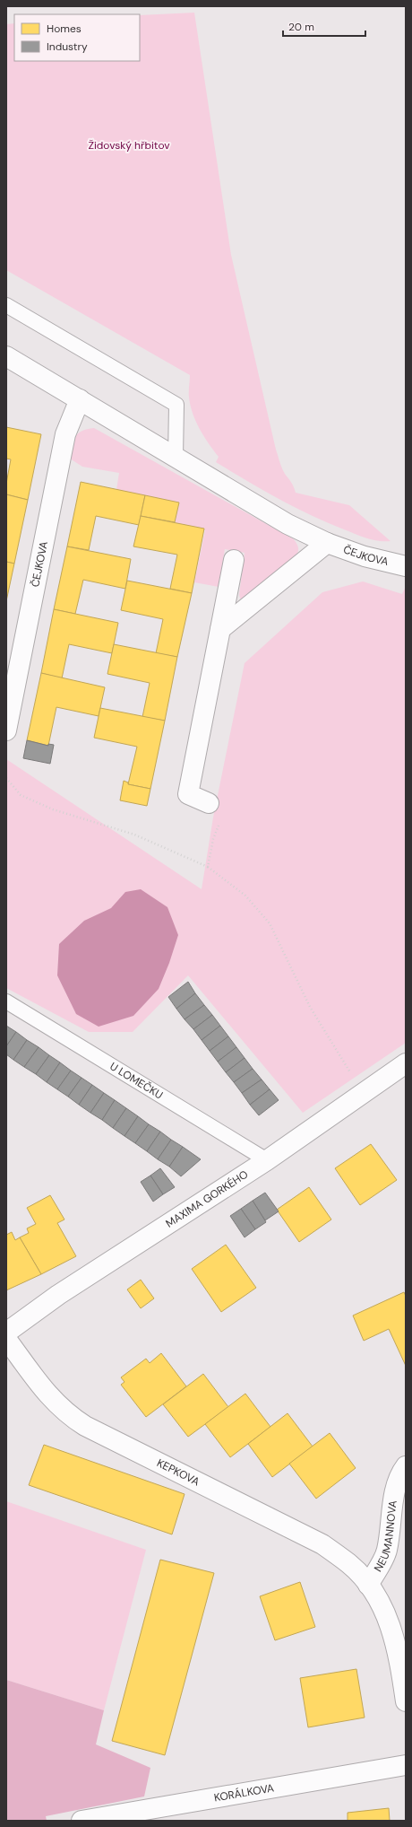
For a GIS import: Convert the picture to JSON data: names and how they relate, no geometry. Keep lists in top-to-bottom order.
{
  "streets": {
    "street": [
      "ČEJKOVA",
      "MAXIMA GORKÉHO",
      "KEPKOVA",
      "NEUMANNOVA",
      "KORÁLKOVA"
    ],
    "lane": ["U LOMEČKU"]
  },
  "crossings": [
    ["U LOMEČKU", "MAXIMA GORKÉHO"],
    ["KEPKOVA", "NEUMANNOVA"]
  ],
  "parks": ["Židovský hřbitov"],
  "legend": ["Homes", "Industry"],
  "scale_bar": "20 m"
}
